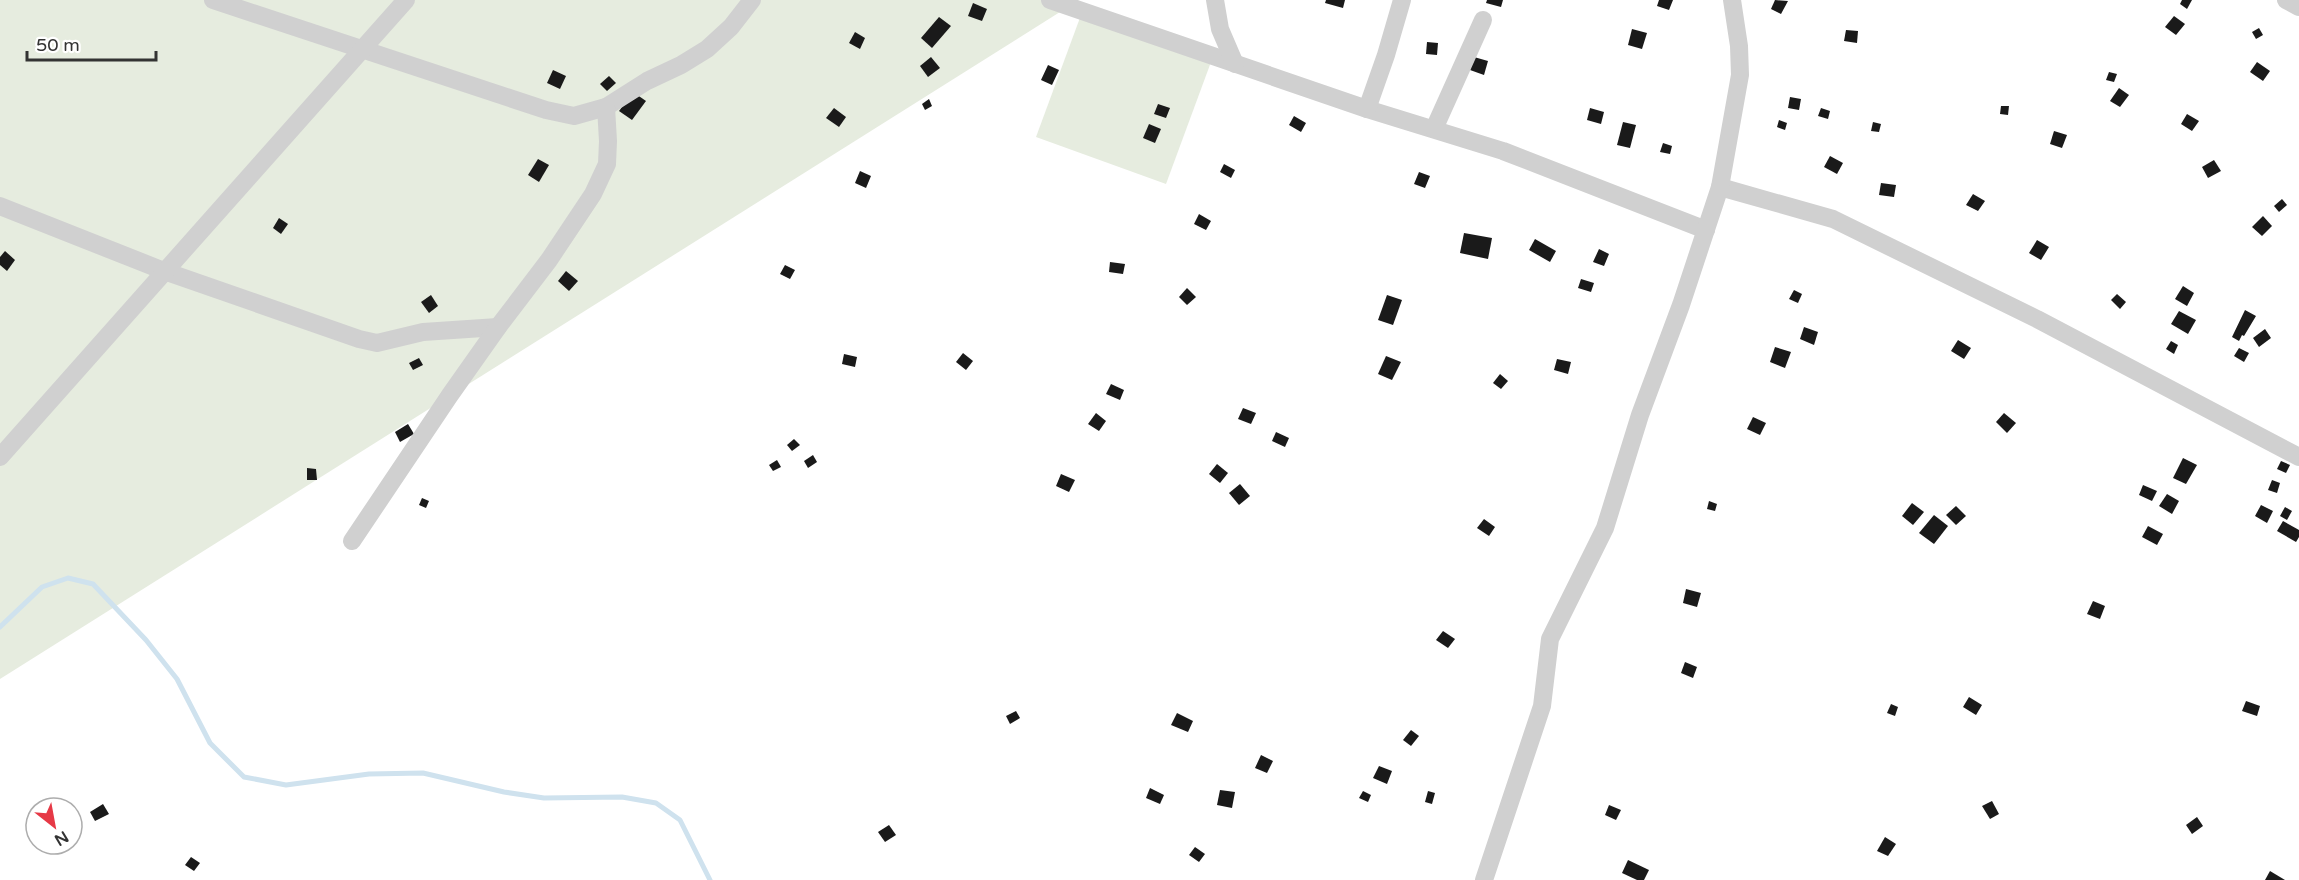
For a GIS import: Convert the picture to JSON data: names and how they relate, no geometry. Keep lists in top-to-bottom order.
{
  "scale_bar": "50 m",
  "north": "bottom right"
}
